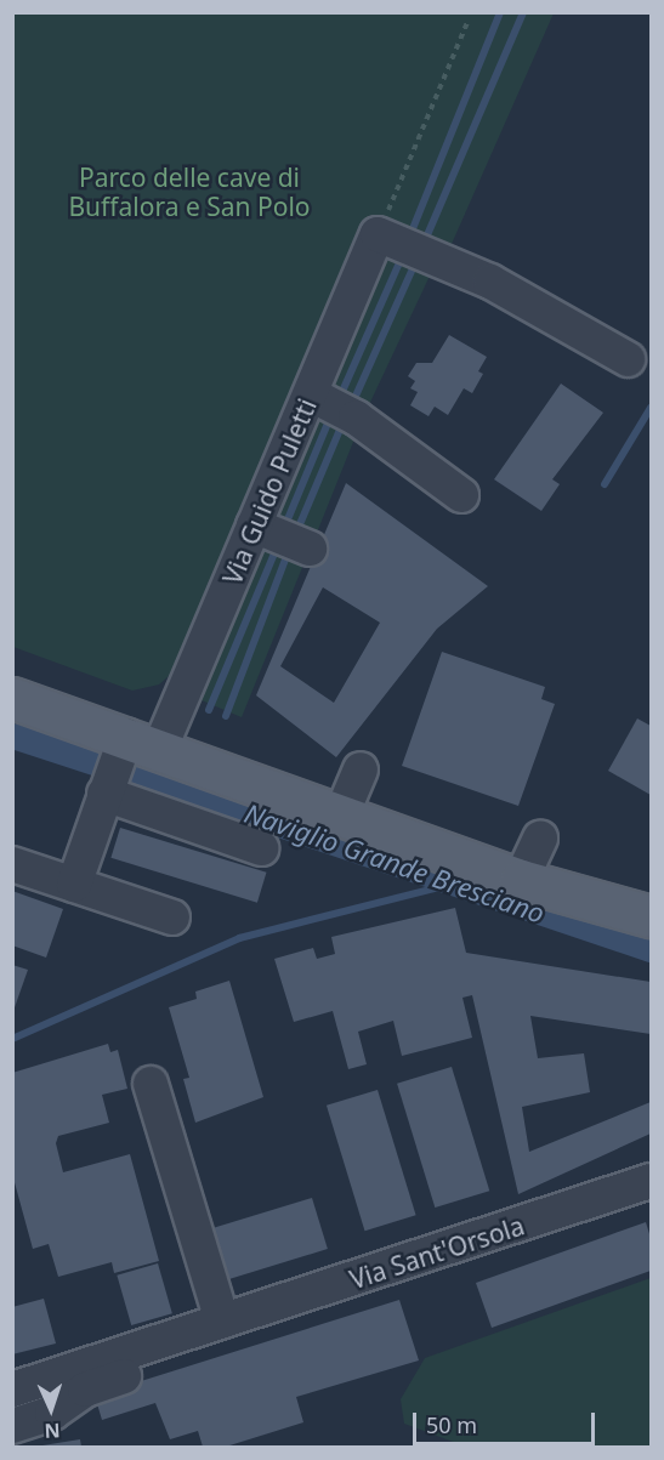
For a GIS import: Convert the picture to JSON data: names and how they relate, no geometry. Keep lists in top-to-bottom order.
{
  "streets": {
    "street": ["Via Guido Puletti", "Via Sant'Orsola"]
  },
  "water": ["Naviglio Grande Bresciano"],
  "parks": ["Parco delle cave di Buffalora e San Polo"],
  "scale_bar": "50 m",
  "north": "bottom"
}
